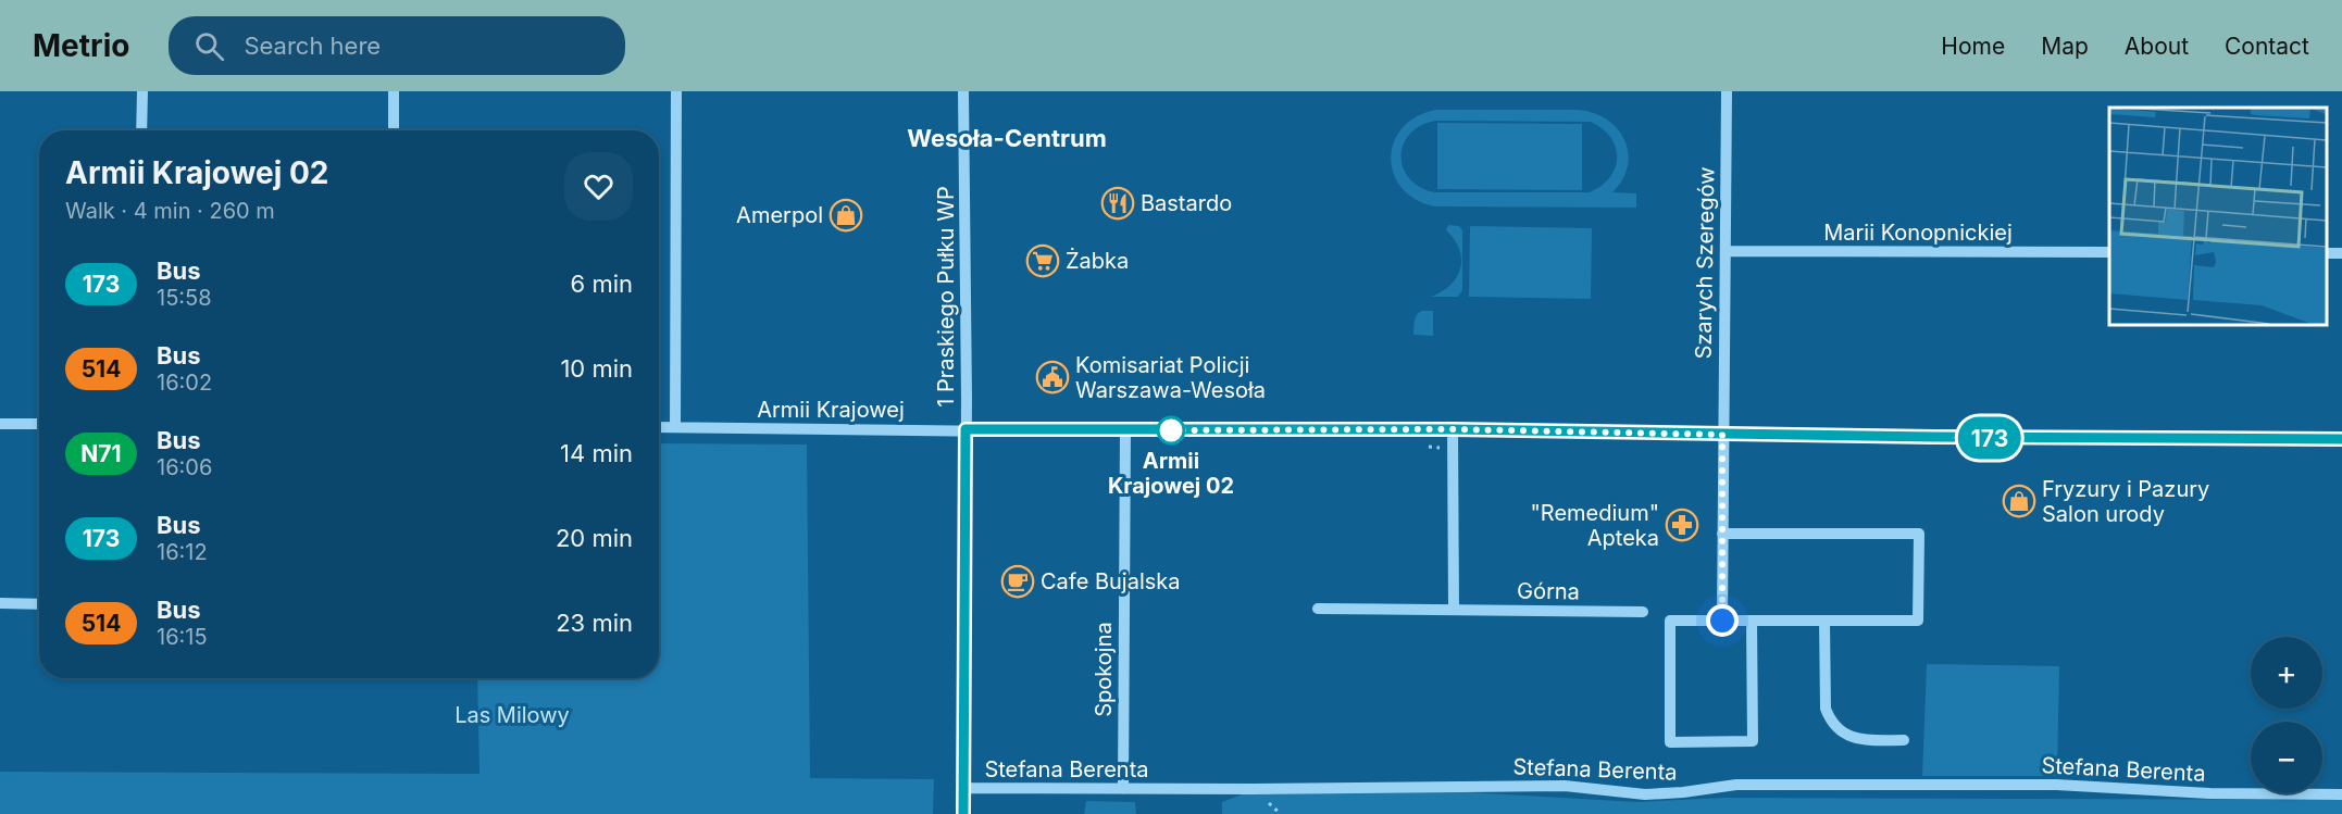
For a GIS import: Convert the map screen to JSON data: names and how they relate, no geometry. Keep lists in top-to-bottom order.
{
  "streets": {
    "street": [
      "Marii Konopnickiej",
      "Szarych Szeregów",
      "1 Praskiego Pułku WP",
      "Armii Krajowej",
      "Górna",
      "Spokojna",
      "Stefana Berenta"
    ]
  },
  "crossings": [
    ["Marii Konopnickiej", "Szarych Szeregów"],
    ["Szarych Szeregów", "Armii Krajowej"],
    ["1 Praskiego Pułku WP", "Armii Krajowej"],
    ["1 Praskiego Pułku WP", "Stefana Berenta"],
    ["Armii Krajowej", "Spokojna"],
    ["Spokojna", "Stefana Berenta"]
  ],
  "districts": ["Wesoła-Centrum"],
  "parks": ["Las Milowy"],
  "places": {
    "restaurant": ["Bastardo"],
    "shop": ["Amerpol", "Fryzury i Pazury Salon urody"],
    "supermarket": ["Żabka"],
    "public building": ["Komisariat Policji Warszawa-Wesoła"],
    "other": ["Armii Krajowej 02"],
    "pharmacy": ["\"Remedium\" Apteka"],
    "cafe": ["Cafe Bujalska"]
  },
  "lines": ["bus line 173"],
  "page": {
    "header": "Metrio",
    "search": "Search here",
    "nav": [
      "Home",
      "Map",
      "About",
      "Contact"
    ],
    "on_map": "173",
    "heading": ["Armii Krajowej 02", "Walk · 4 min · 260 m"],
    "list": [
      {
        "mark": "173",
        "name": "Bus",
        "note": "15:58",
        "value": "6 min"
      },
      {
        "mark": "514",
        "name": "Bus",
        "note": "16:02",
        "value": "10 min"
      },
      {
        "mark": "N71",
        "name": "Bus",
        "note": "16:06",
        "value": "14 min"
      },
      {
        "mark": "173",
        "name": "Bus",
        "note": "16:12",
        "value": "20 min"
      },
      {
        "mark": "514",
        "name": "Bus",
        "note": "16:15",
        "value": "23 min"
      }
    ],
    "map_buttons": ["+", "−"]
  }
}
